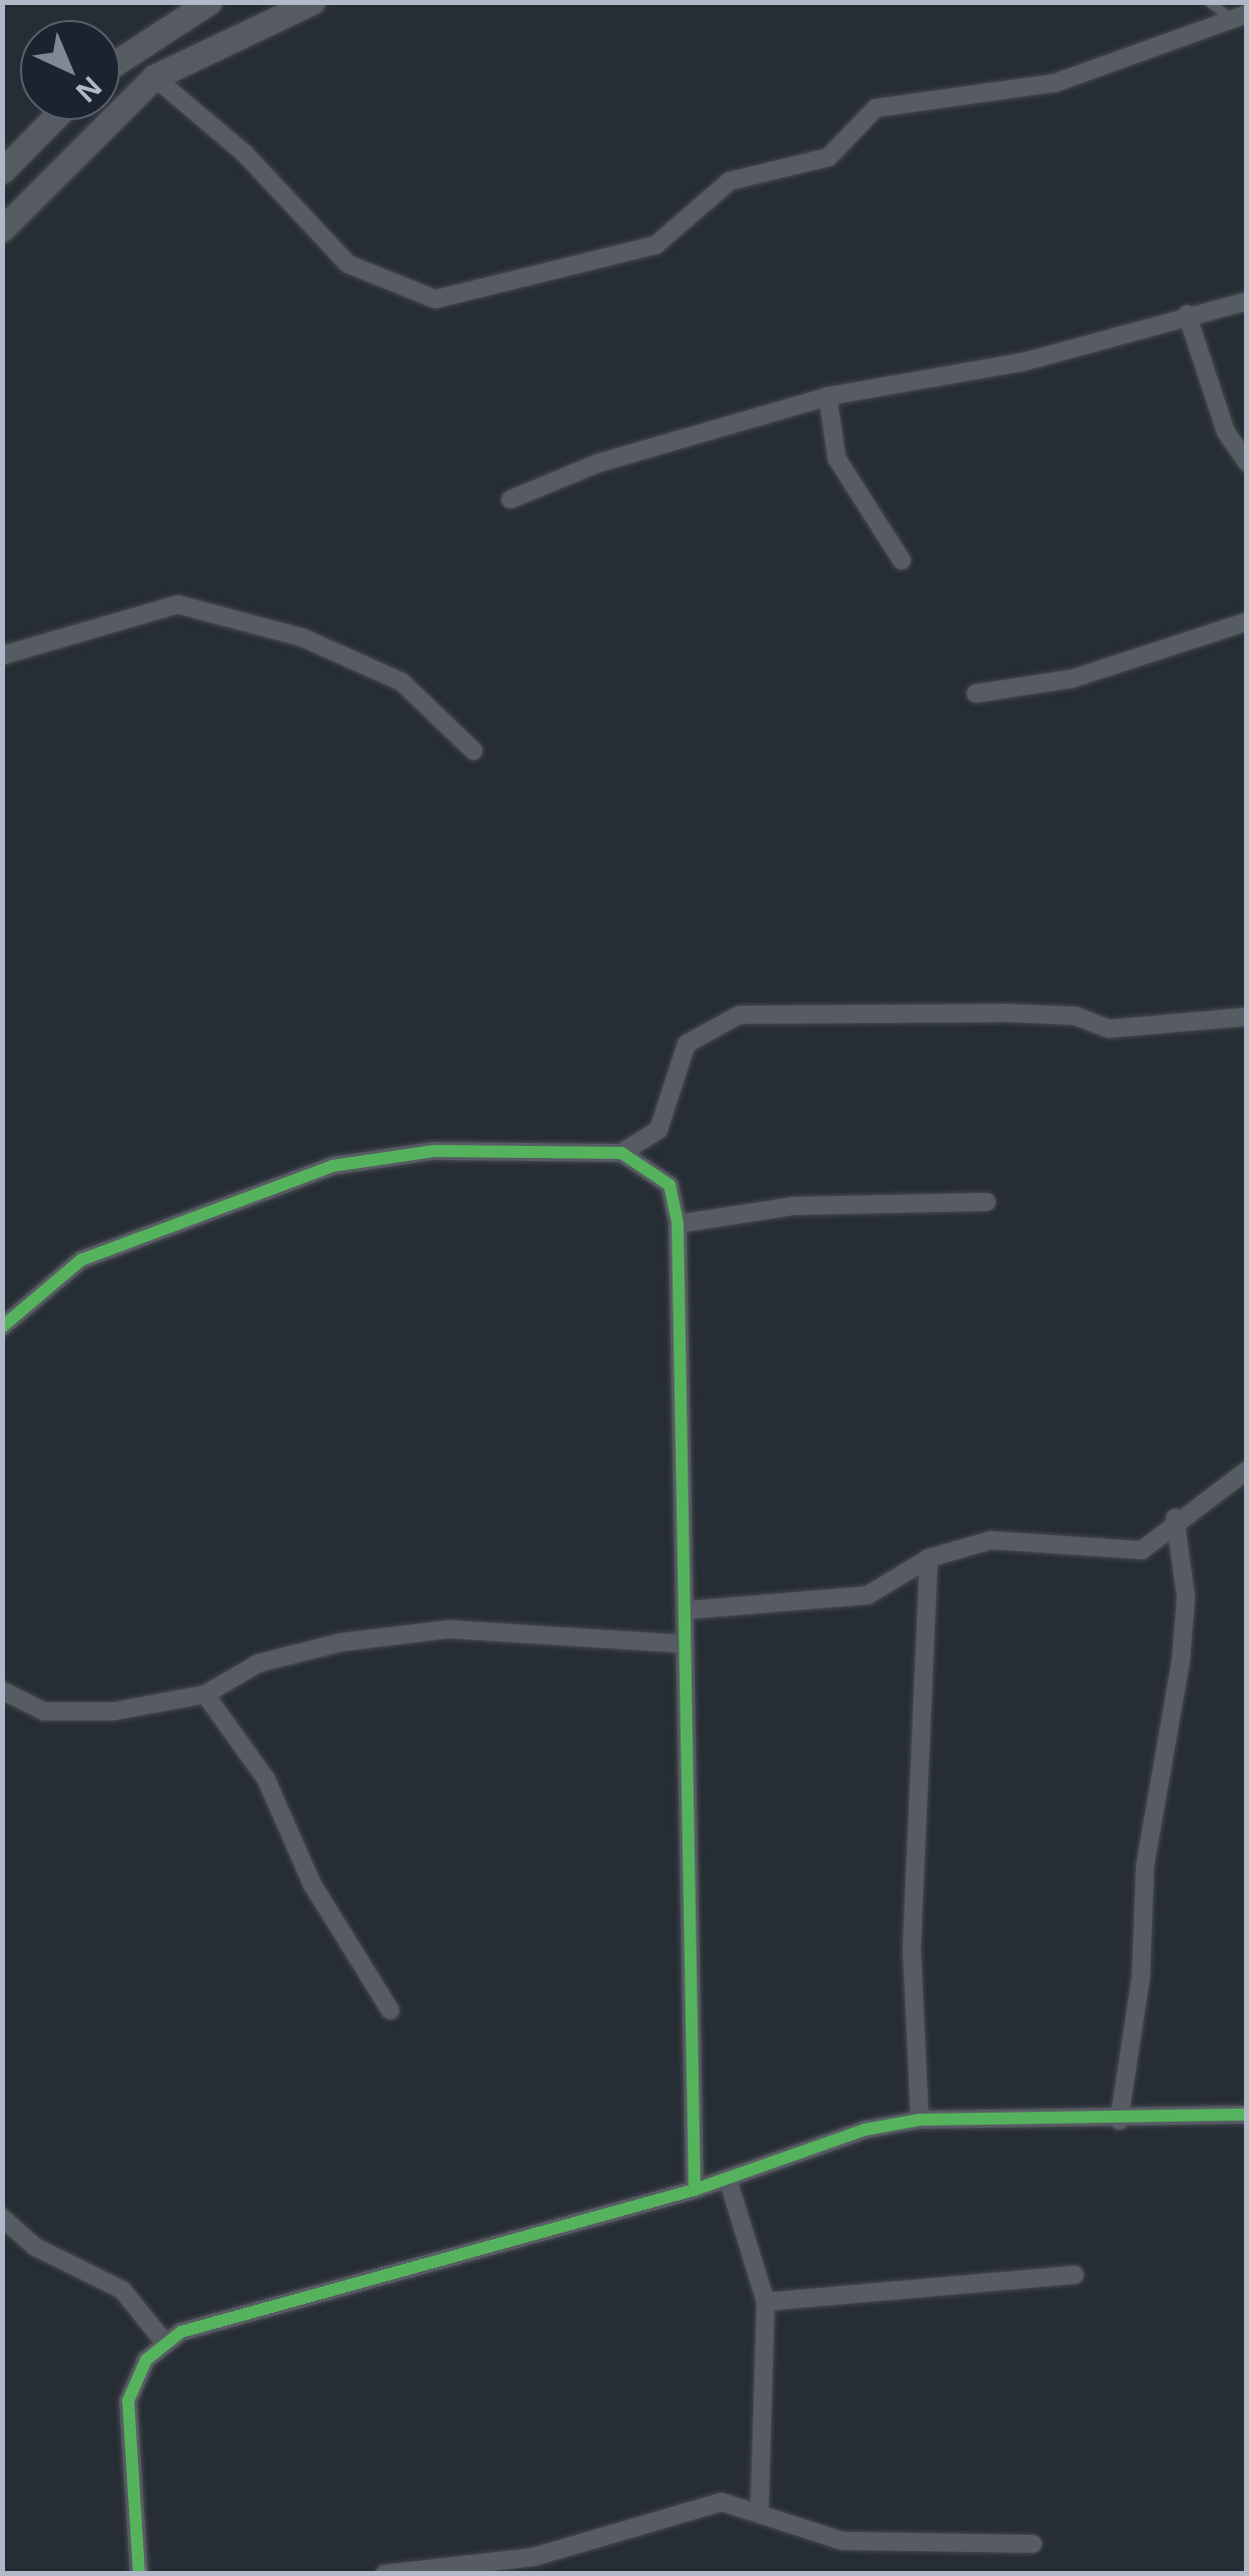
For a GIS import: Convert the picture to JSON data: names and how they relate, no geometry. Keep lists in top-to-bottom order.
{
  "north": "bottom right"
}
